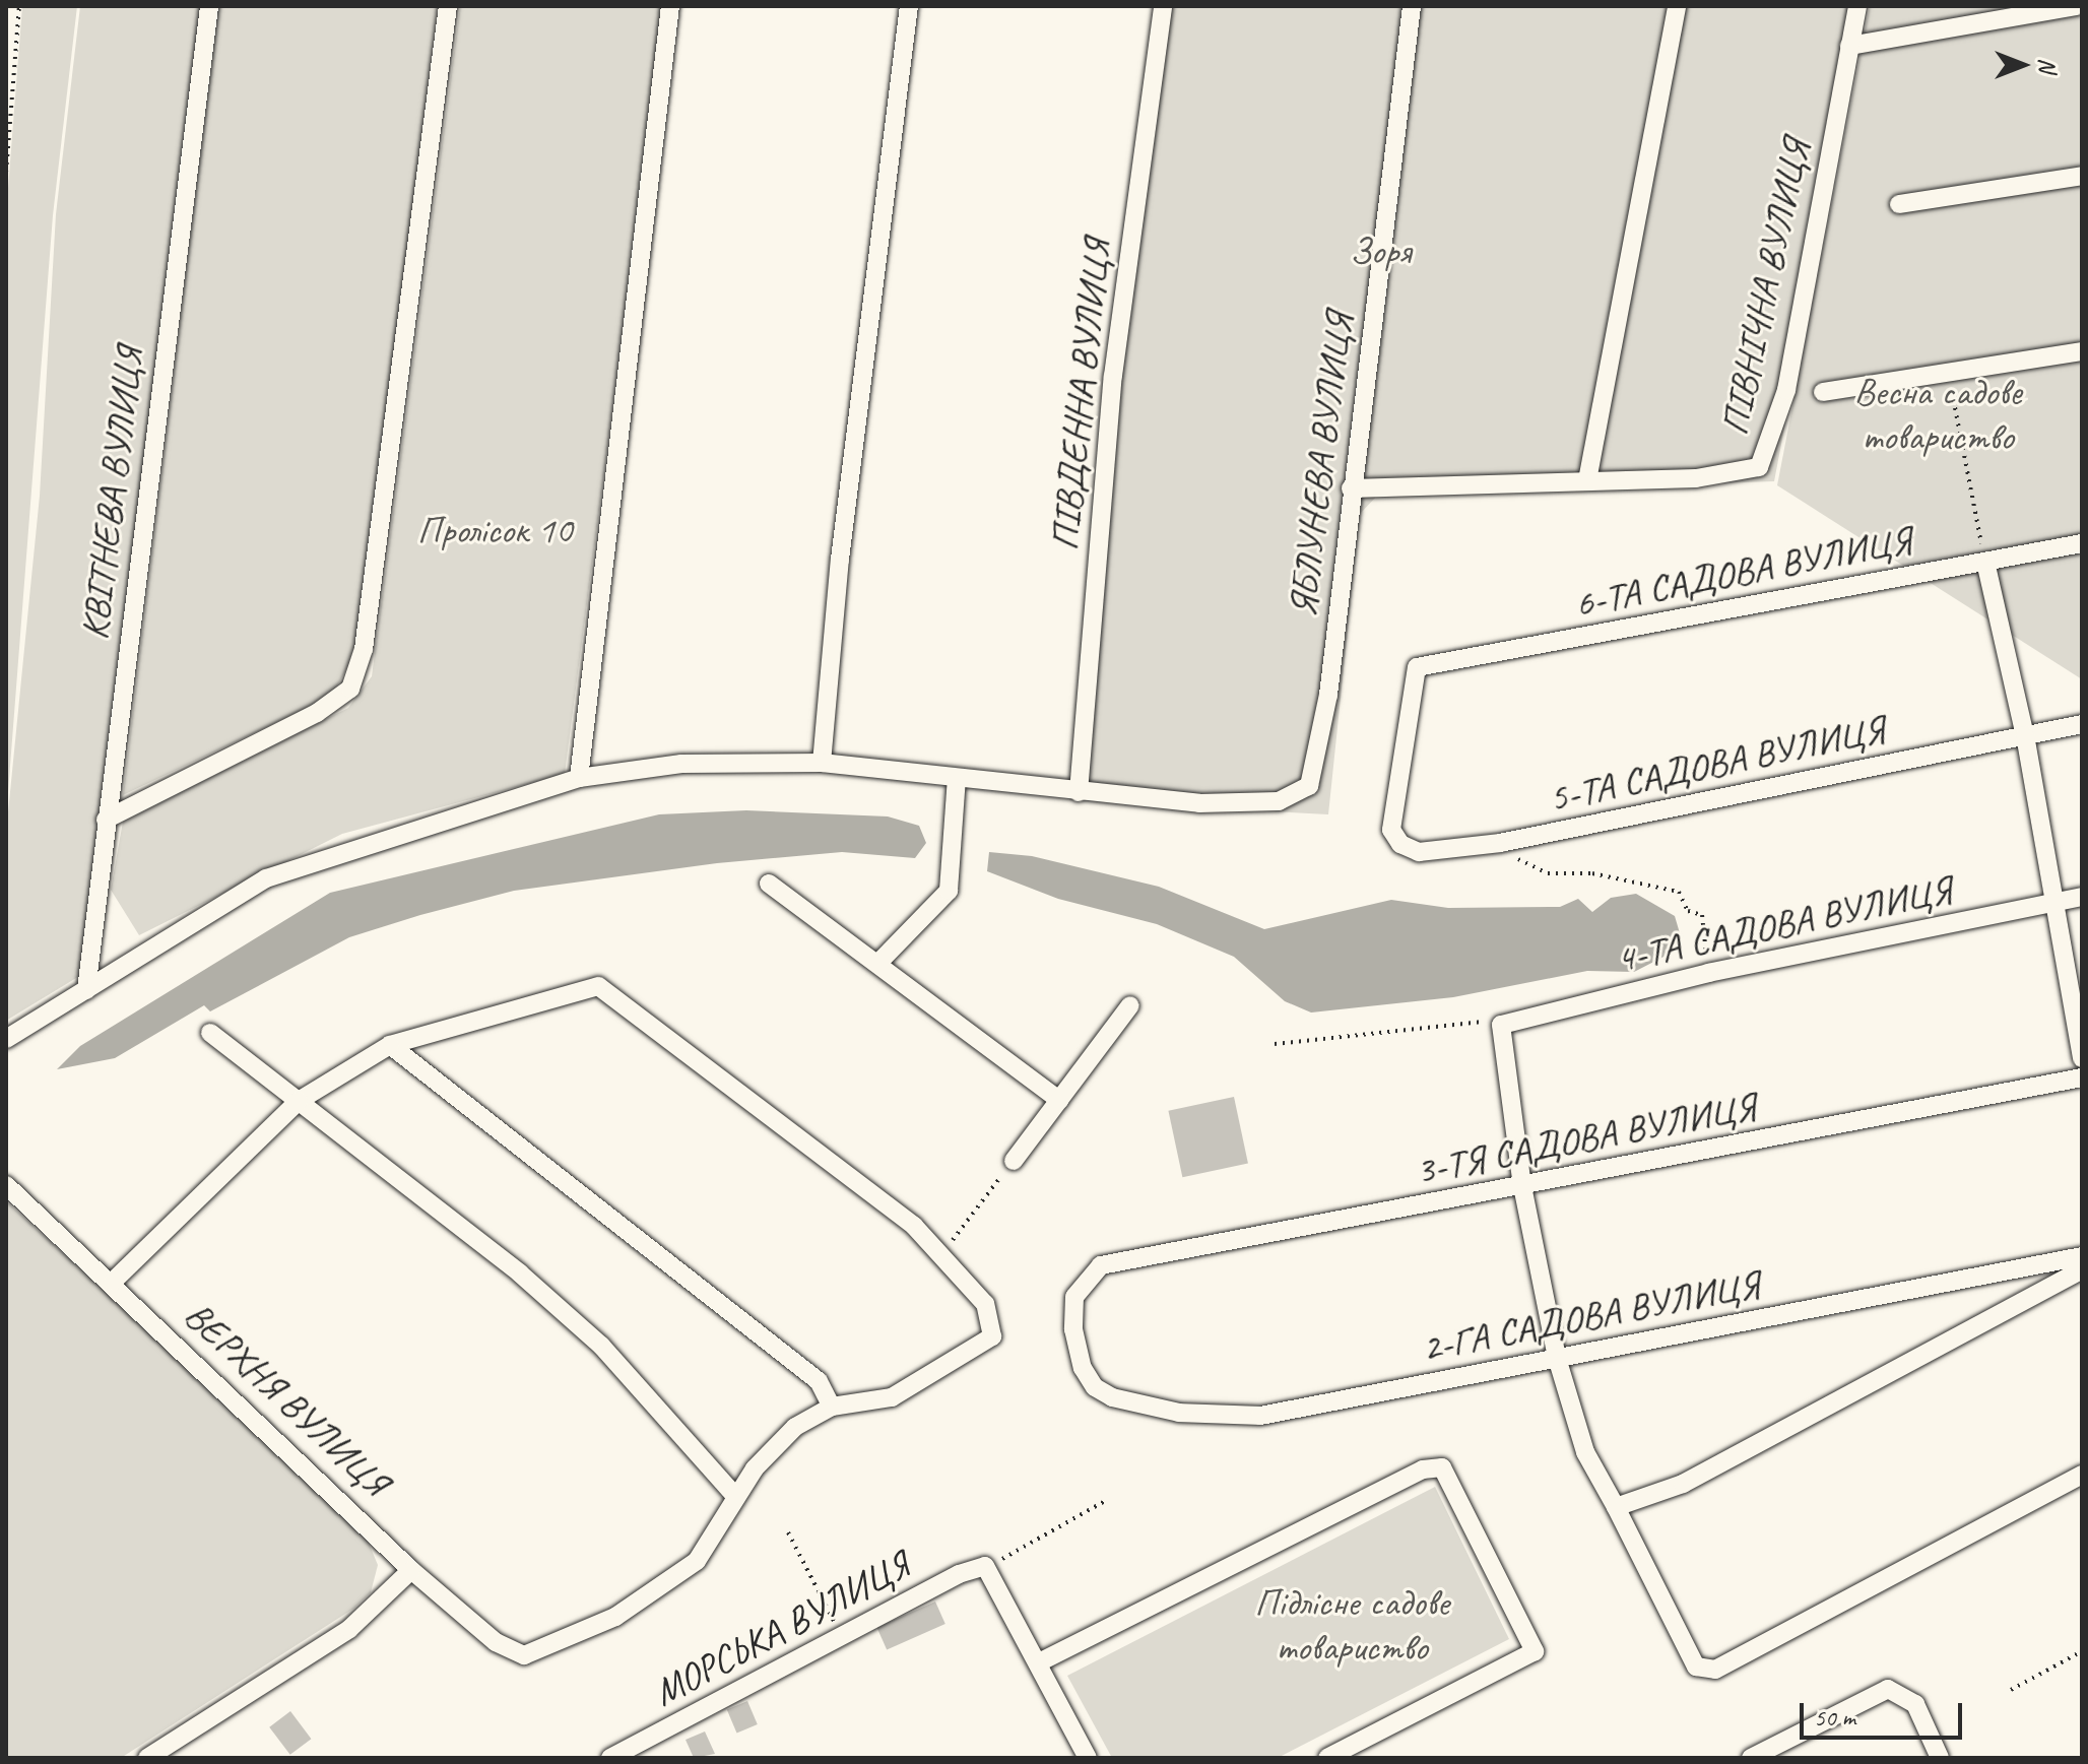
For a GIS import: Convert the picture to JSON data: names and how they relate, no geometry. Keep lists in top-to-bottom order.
{
  "streets": {
    "street": [
      "ПІВНІЧНА ВУЛИЦЯ",
      "ПІВДЕННА ВУЛИЦЯ",
      "ЯБЛУНЕВА ВУЛИЦЯ",
      "КВІТНЕВА ВУЛИЦЯ",
      "6-ТА САДОВА ВУЛИЦЯ",
      "5-ТА САДОВА ВУЛИЦЯ",
      "4-ТА САДОВА ВУЛИЦЯ",
      "3-ТЯ САДОВА ВУЛИЦЯ",
      "2-ГА САДОВА ВУЛИЦЯ",
      "ВЕРХНЯ ВУЛИЦЯ",
      "МОРСЬКА ВУЛИЦЯ"
    ]
  },
  "crossings": [
    ["ПІВНІЧНА ВУЛИЦЯ", "ЯБЛУНЕВА ВУЛИЦЯ"],
    ["ПІВДЕННА ВУЛИЦЯ", "ЯБЛУНЕВА ВУЛИЦЯ"],
    ["6-ТА САДОВА ВУЛИЦЯ", "5-ТА САДОВА ВУЛИЦЯ"],
    ["3-ТЯ САДОВА ВУЛИЦЯ", "2-ГА САДОВА ВУЛИЦЯ"]
  ],
  "parks": [
    "Зоря",
    "Весна садове товариство",
    "Пролісок 10",
    "Підлісне садове товариство"
  ],
  "scale_bar": "50 m",
  "north": "right"
}
